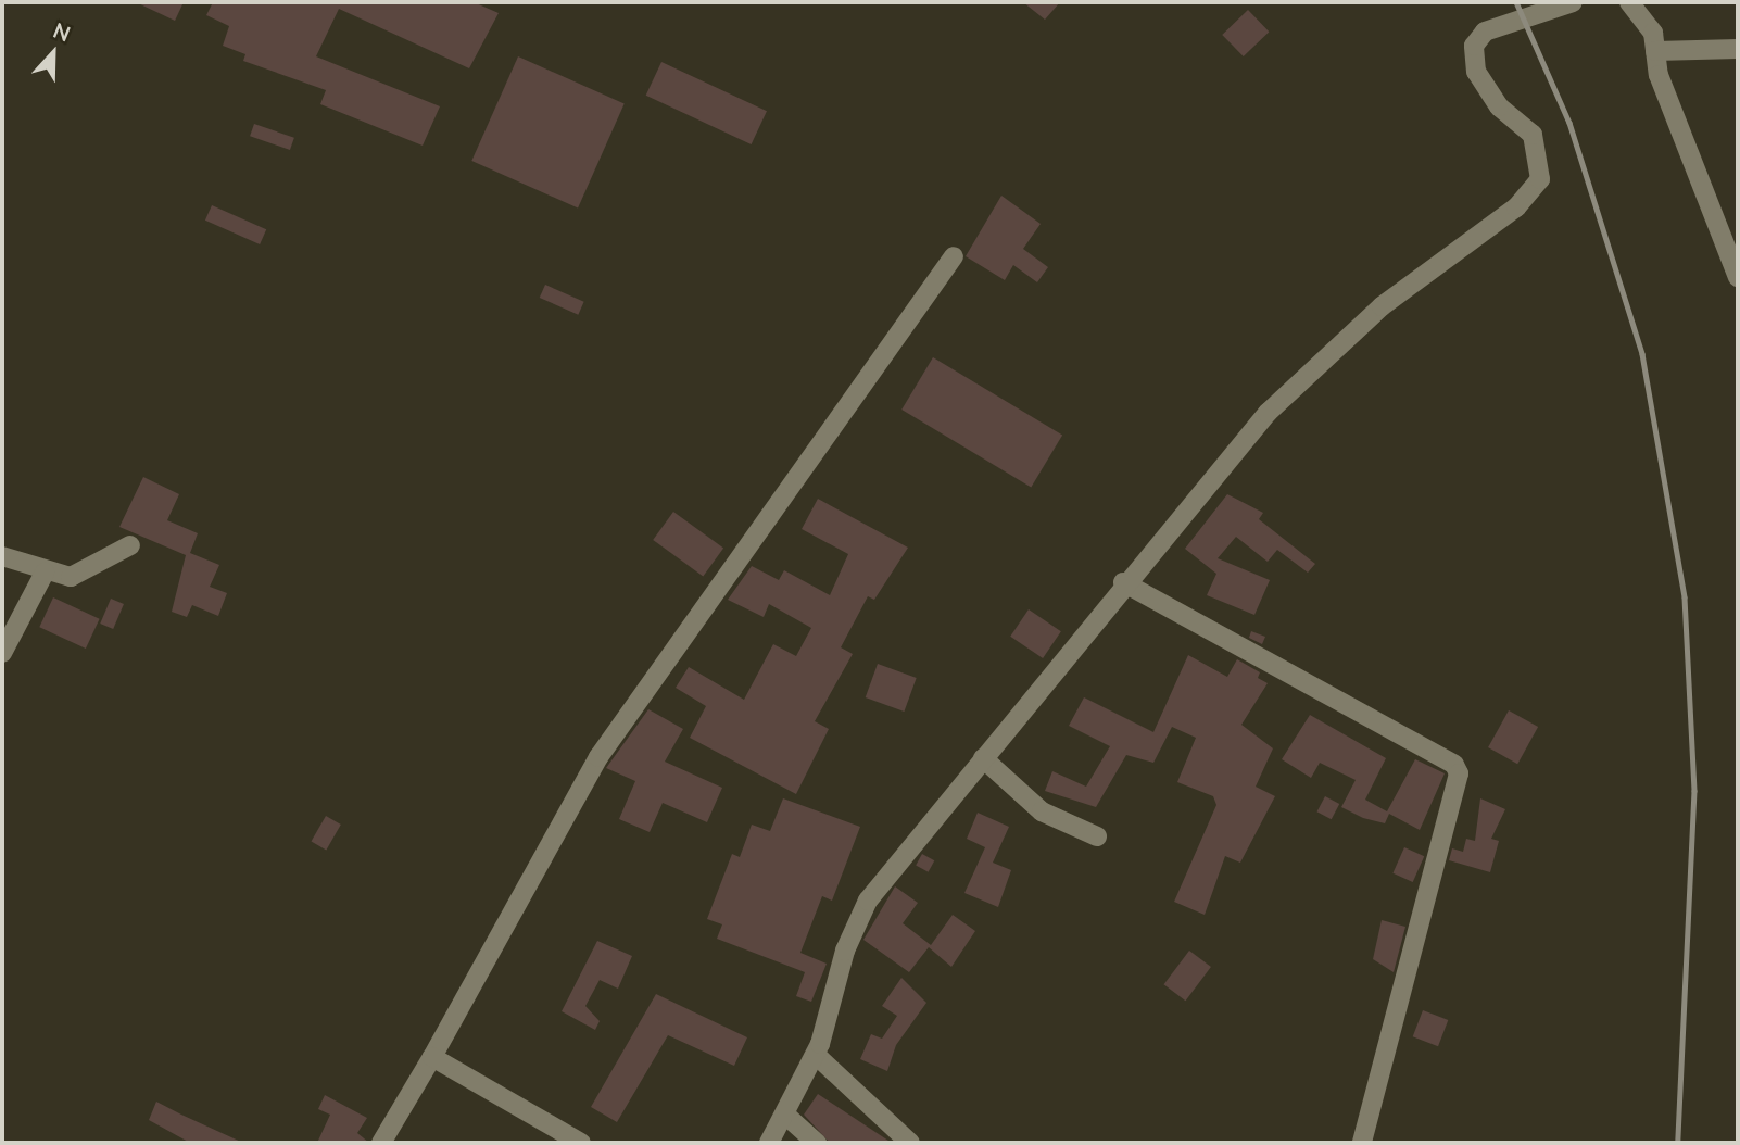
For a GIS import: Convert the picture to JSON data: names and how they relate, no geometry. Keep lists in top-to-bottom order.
{
  "north": "top"
}
